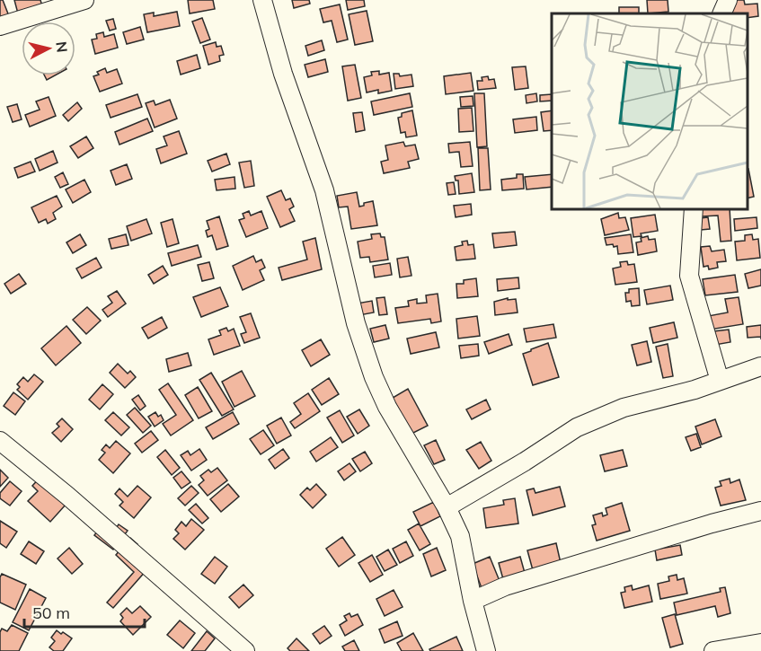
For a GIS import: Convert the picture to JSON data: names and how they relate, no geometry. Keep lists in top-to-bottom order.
{
  "scale_bar": "50 m",
  "north": "right"
}
